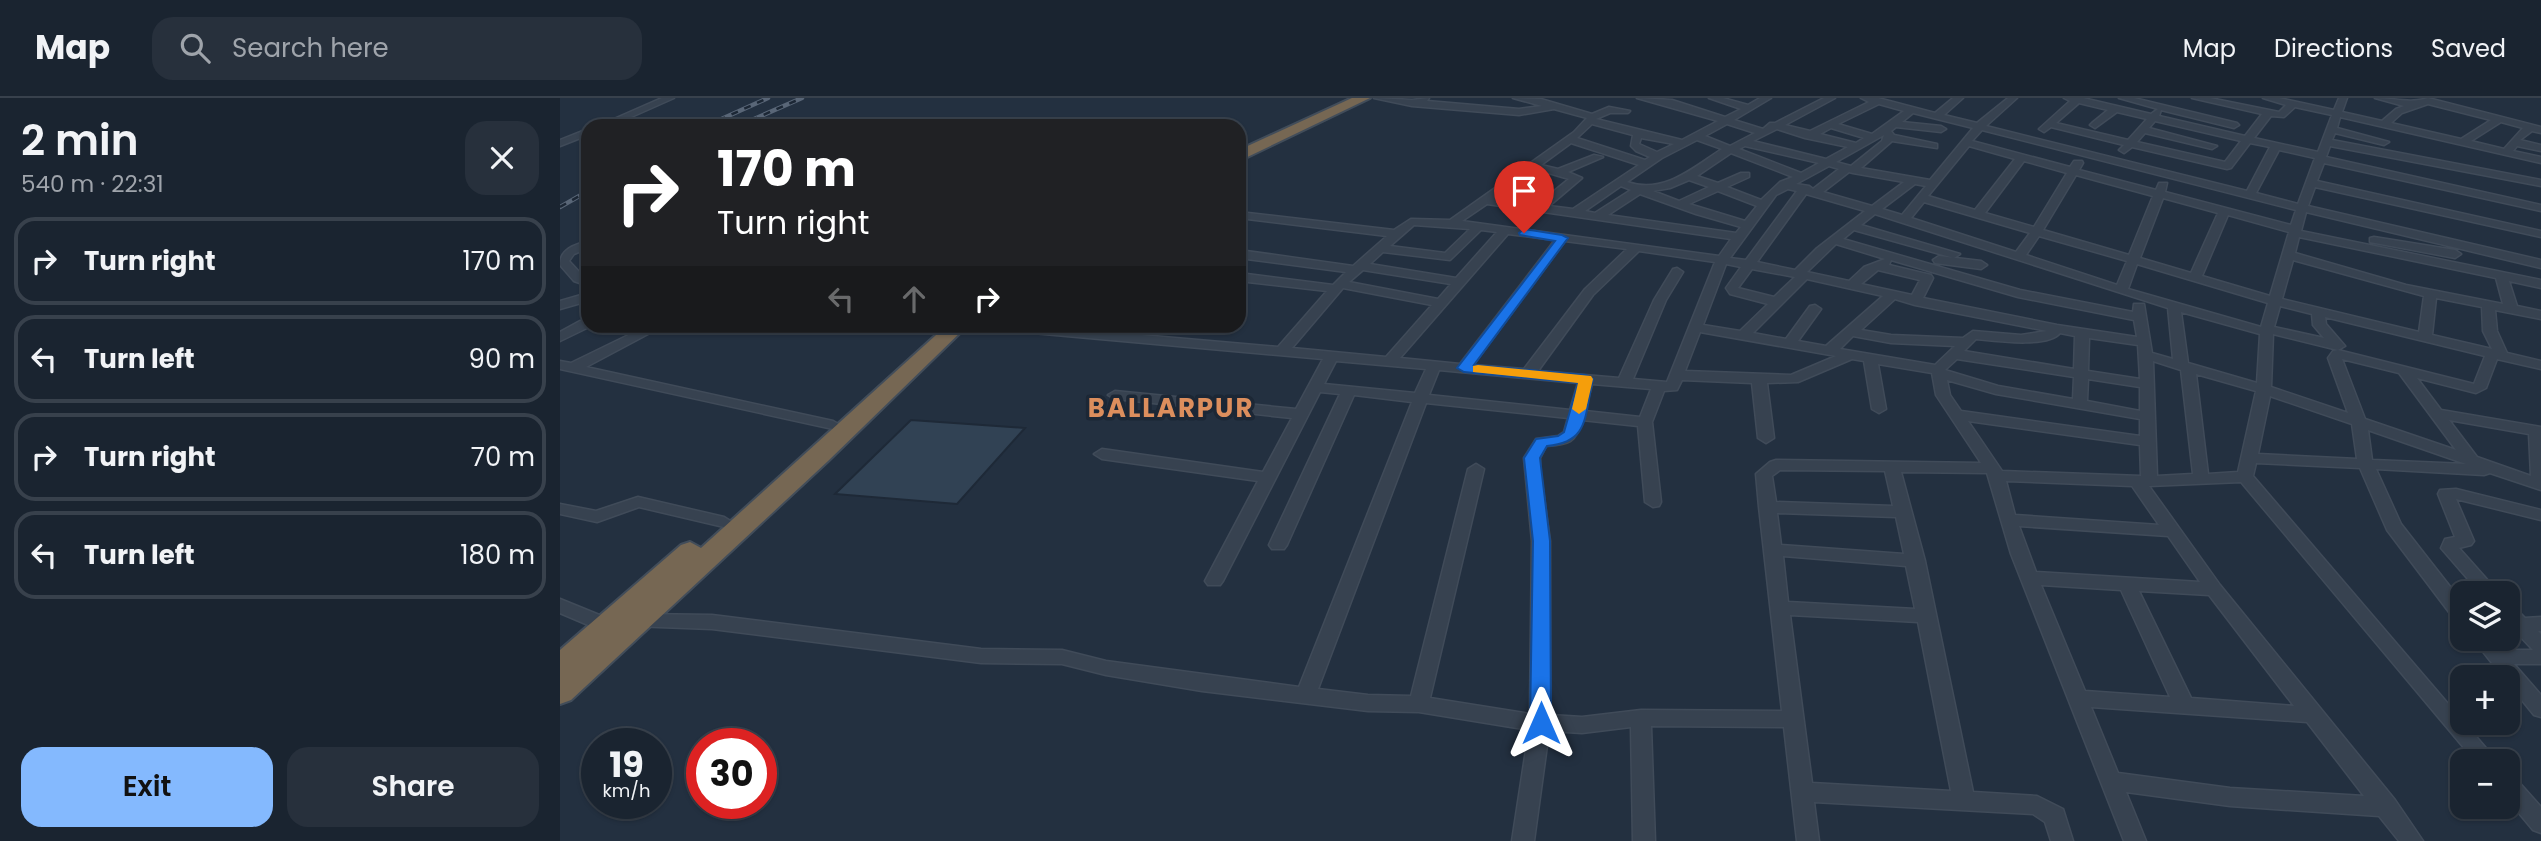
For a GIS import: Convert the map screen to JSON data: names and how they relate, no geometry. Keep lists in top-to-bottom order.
{
  "districts": ["BALLARPUR"],
  "page": {
    "header": "Map",
    "search": "Search here",
    "nav": ["Map", "Directions", "Saved"],
    "heading": ["2 min", "540 m · 22:31"],
    "turn": ["170 m", "Turn right"],
    "list": [
      {
        "name": "Turn right",
        "value": "170 m"
      },
      {
        "name": "Turn left",
        "value": "90 m"
      },
      {
        "name": "Turn right",
        "value": "70 m"
      },
      {
        "name": "Turn left",
        "value": "180 m"
      }
    ],
    "map_buttons": ["+", "−"],
    "speed": "19 km/h",
    "limit": "30",
    "buttons": ["Exit", "Share"]
  }
}
